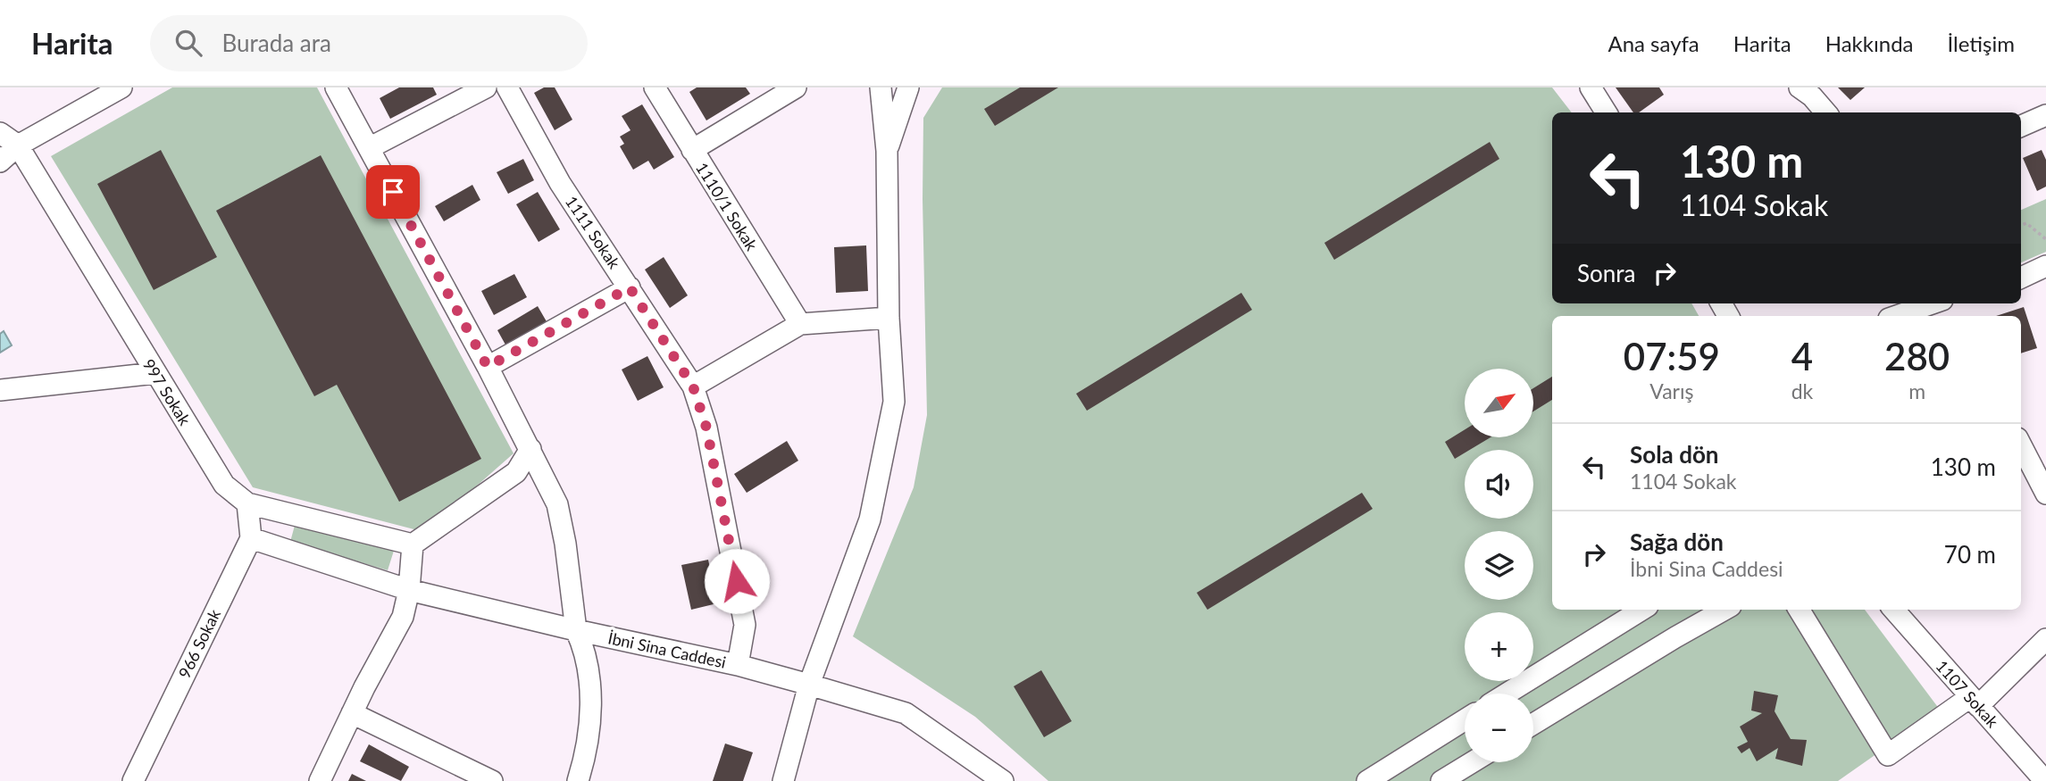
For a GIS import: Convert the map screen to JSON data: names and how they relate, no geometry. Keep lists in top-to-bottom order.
{
  "streets": {
    "street": [
      "1110/1 Sokak",
      "1111 Sokak",
      "997 Sokak",
      "966 Sokak",
      "İbni Sina Caddesi",
      "1107 Sokak"
    ]
  },
  "crossings": [
    ["1111 Sokak", "İbni Sina Caddesi"]
  ],
  "north": "top right",
  "page": {
    "header": "Harita",
    "search": "Burada ara",
    "nav": [
      "Ana sayfa",
      "Harita",
      "Hakkında",
      "İletişim"
    ],
    "turn": ["130 m", "1104 Sokak"],
    "then": "Sonra",
    "eta": [
      "07:59",
      "Varış",
      "4",
      "dk",
      "280",
      "m"
    ],
    "map_buttons": ["+", "−"],
    "list": [
      {
        "name": "Sola dön",
        "note": "1104 Sokak",
        "value": "130 m"
      },
      {
        "name": "Sağa dön",
        "note": "İbni Sina Caddesi",
        "value": "70 m"
      }
    ]
  }
}
